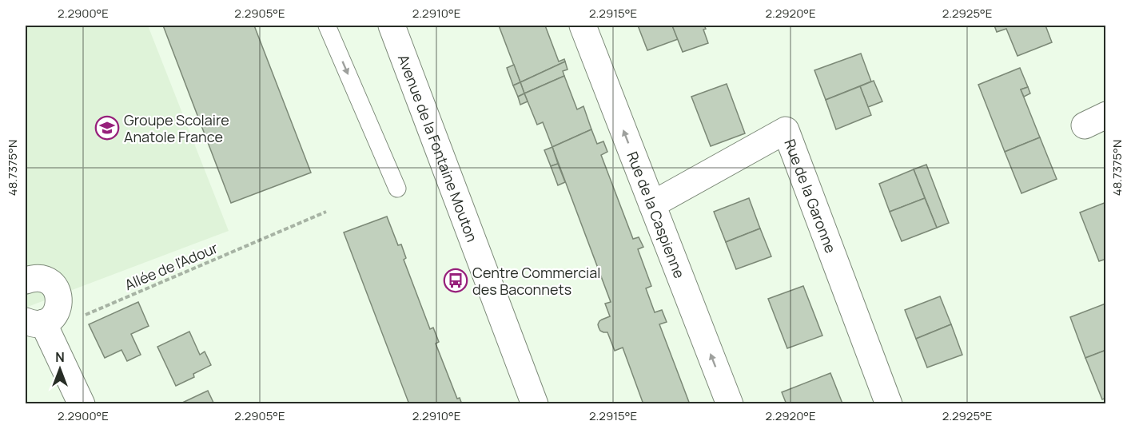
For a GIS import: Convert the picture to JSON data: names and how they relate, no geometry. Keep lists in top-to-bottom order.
{
  "streets": {
    "street": ["Avenue de la Fontaine Mouton", "Rue de la Garonne", "Rue de la Caspienne"],
    "path": ["Allée de l'Adour"]
  },
  "crossings": [
    ["Rue de la Garonne", "Rue de la Caspienne"]
  ],
  "one_way": ["Rue de la Caspienne"],
  "places": {
    "school or university": ["Groupe Scolaire Anatole France"],
    "bus stop": ["Centre Commercial des Baconnets"]
  },
  "north": "top",
  "coordinates": [
    "2.2900°E",
    "2.2905°E",
    "2.2910°E",
    "2.2915°E",
    "2.2920°E",
    "2.2925°E",
    "48.7375°N"
  ]
}
